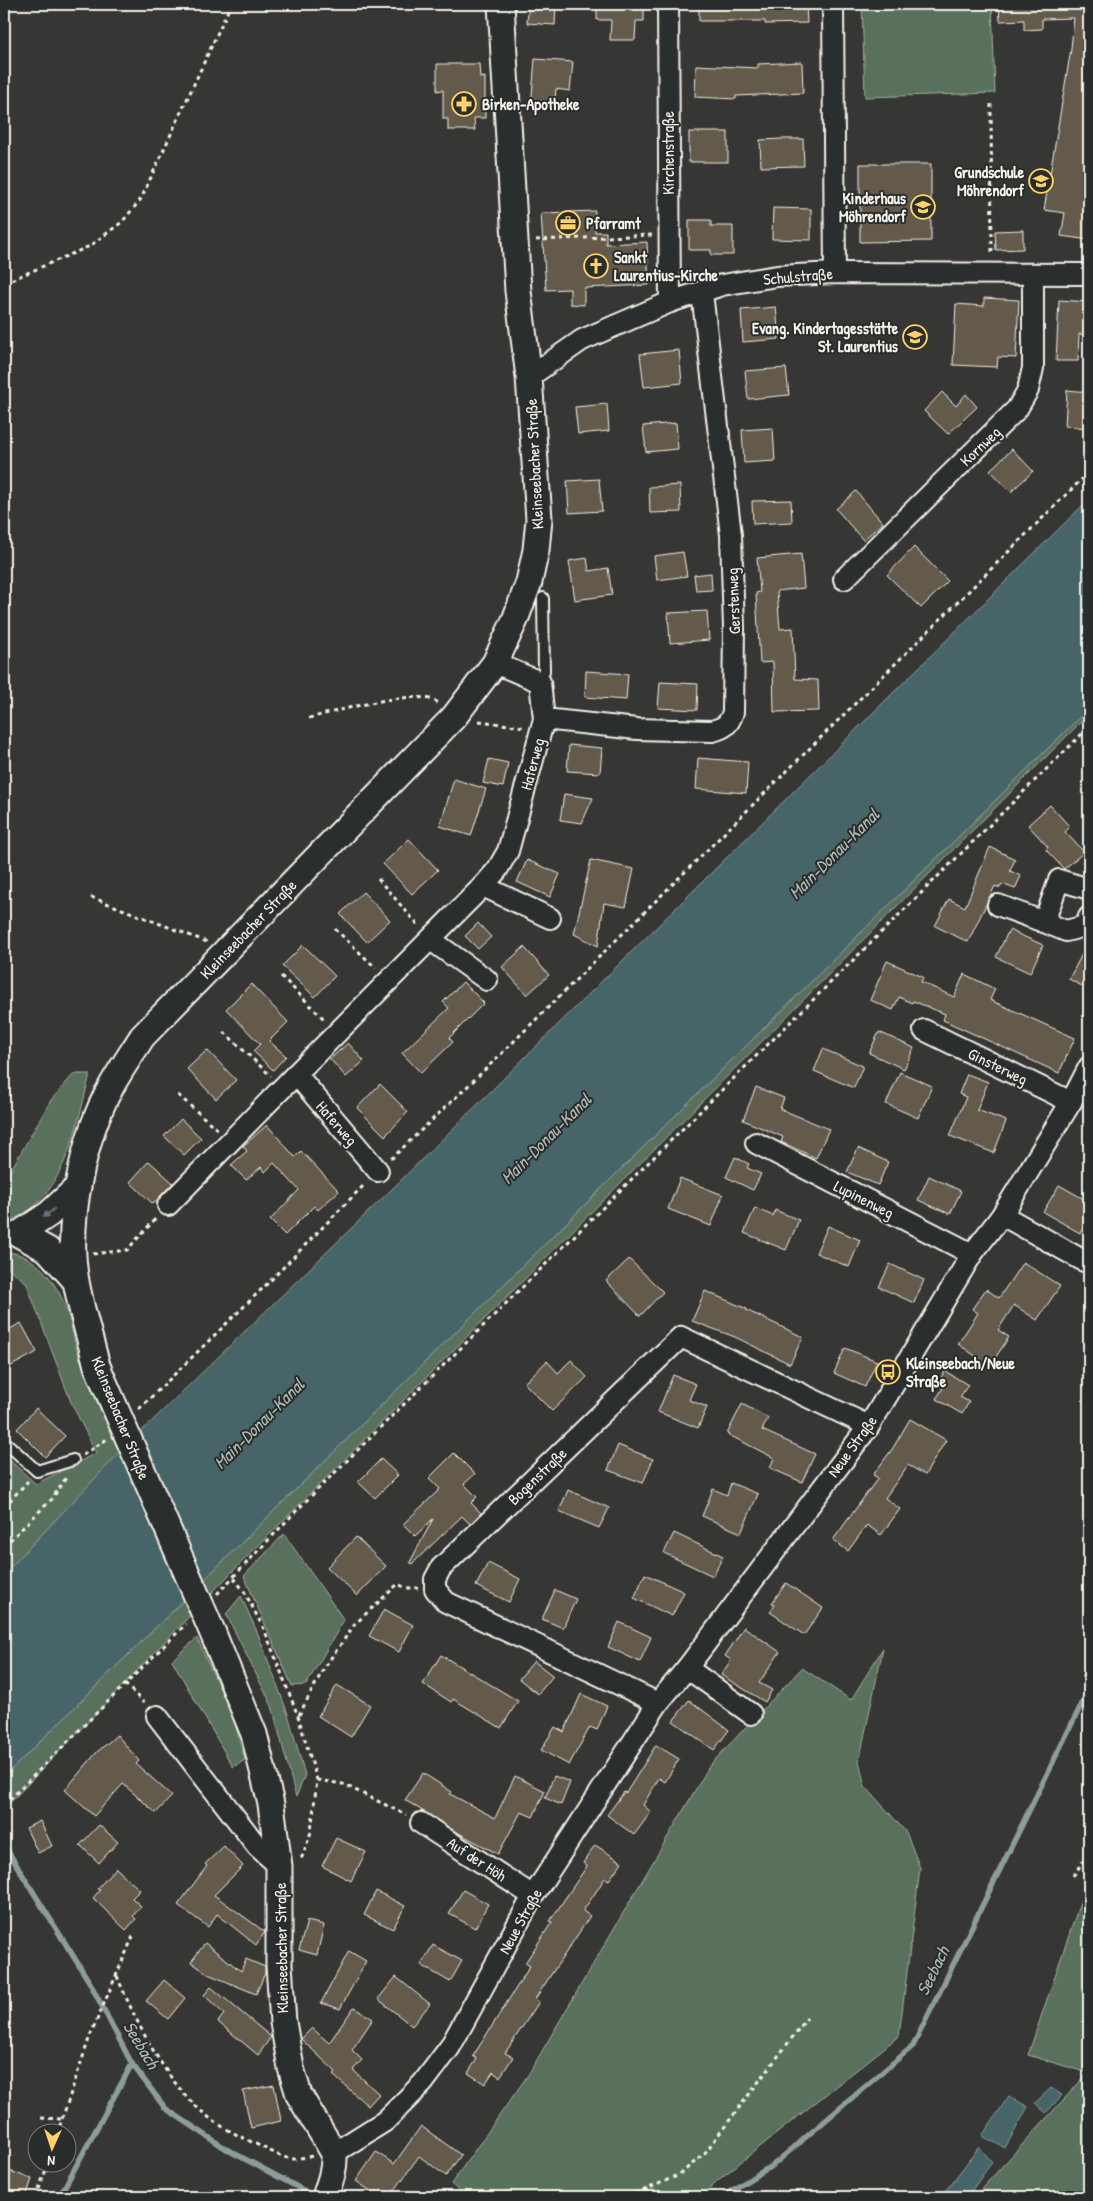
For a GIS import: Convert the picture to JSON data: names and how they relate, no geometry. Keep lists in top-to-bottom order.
{
  "streets": {
    "street": [
      "Kirchenstraße",
      "Schulstraße",
      "Kornweg",
      "Kleinseebacher Straße",
      "Gerstenweg",
      "Haferweg",
      "Ginsterweg",
      "Lupinenweg",
      "Neue Straße",
      "Bogenstraße",
      "Auf der Höh"
    ]
  },
  "crossings": [
    ["Kirchenstraße", "Schulstraße"],
    ["Schulstraße", "Kornweg"],
    ["Schulstraße", "Kleinseebacher Straße"],
    ["Schulstraße", "Gerstenweg"],
    ["Kleinseebacher Straße", "Neue Straße"],
    ["Gerstenweg", "Haferweg"],
    ["Ginsterweg", "Neue Straße"],
    ["Lupinenweg", "Neue Straße"],
    ["Neue Straße", "Bogenstraße"],
    ["Neue Straße", "Auf der Höh"]
  ],
  "water": ["Main-Donau-Kanal", "Seebach"],
  "places": {
    "pharmacy": ["Birken-Apotheke"],
    "school or university": ["Grundschule Möhrendorf", "Kinderhaus Möhrendorf", "Evang. Kindertagesstätte St. Laurentius"],
    "office": ["Pfarramt"],
    "church": ["Sankt Laurentius-Kirche"],
    "bus stop": ["Kleinseebach/Neue Straße"]
  },
  "north": "bottom"
}
